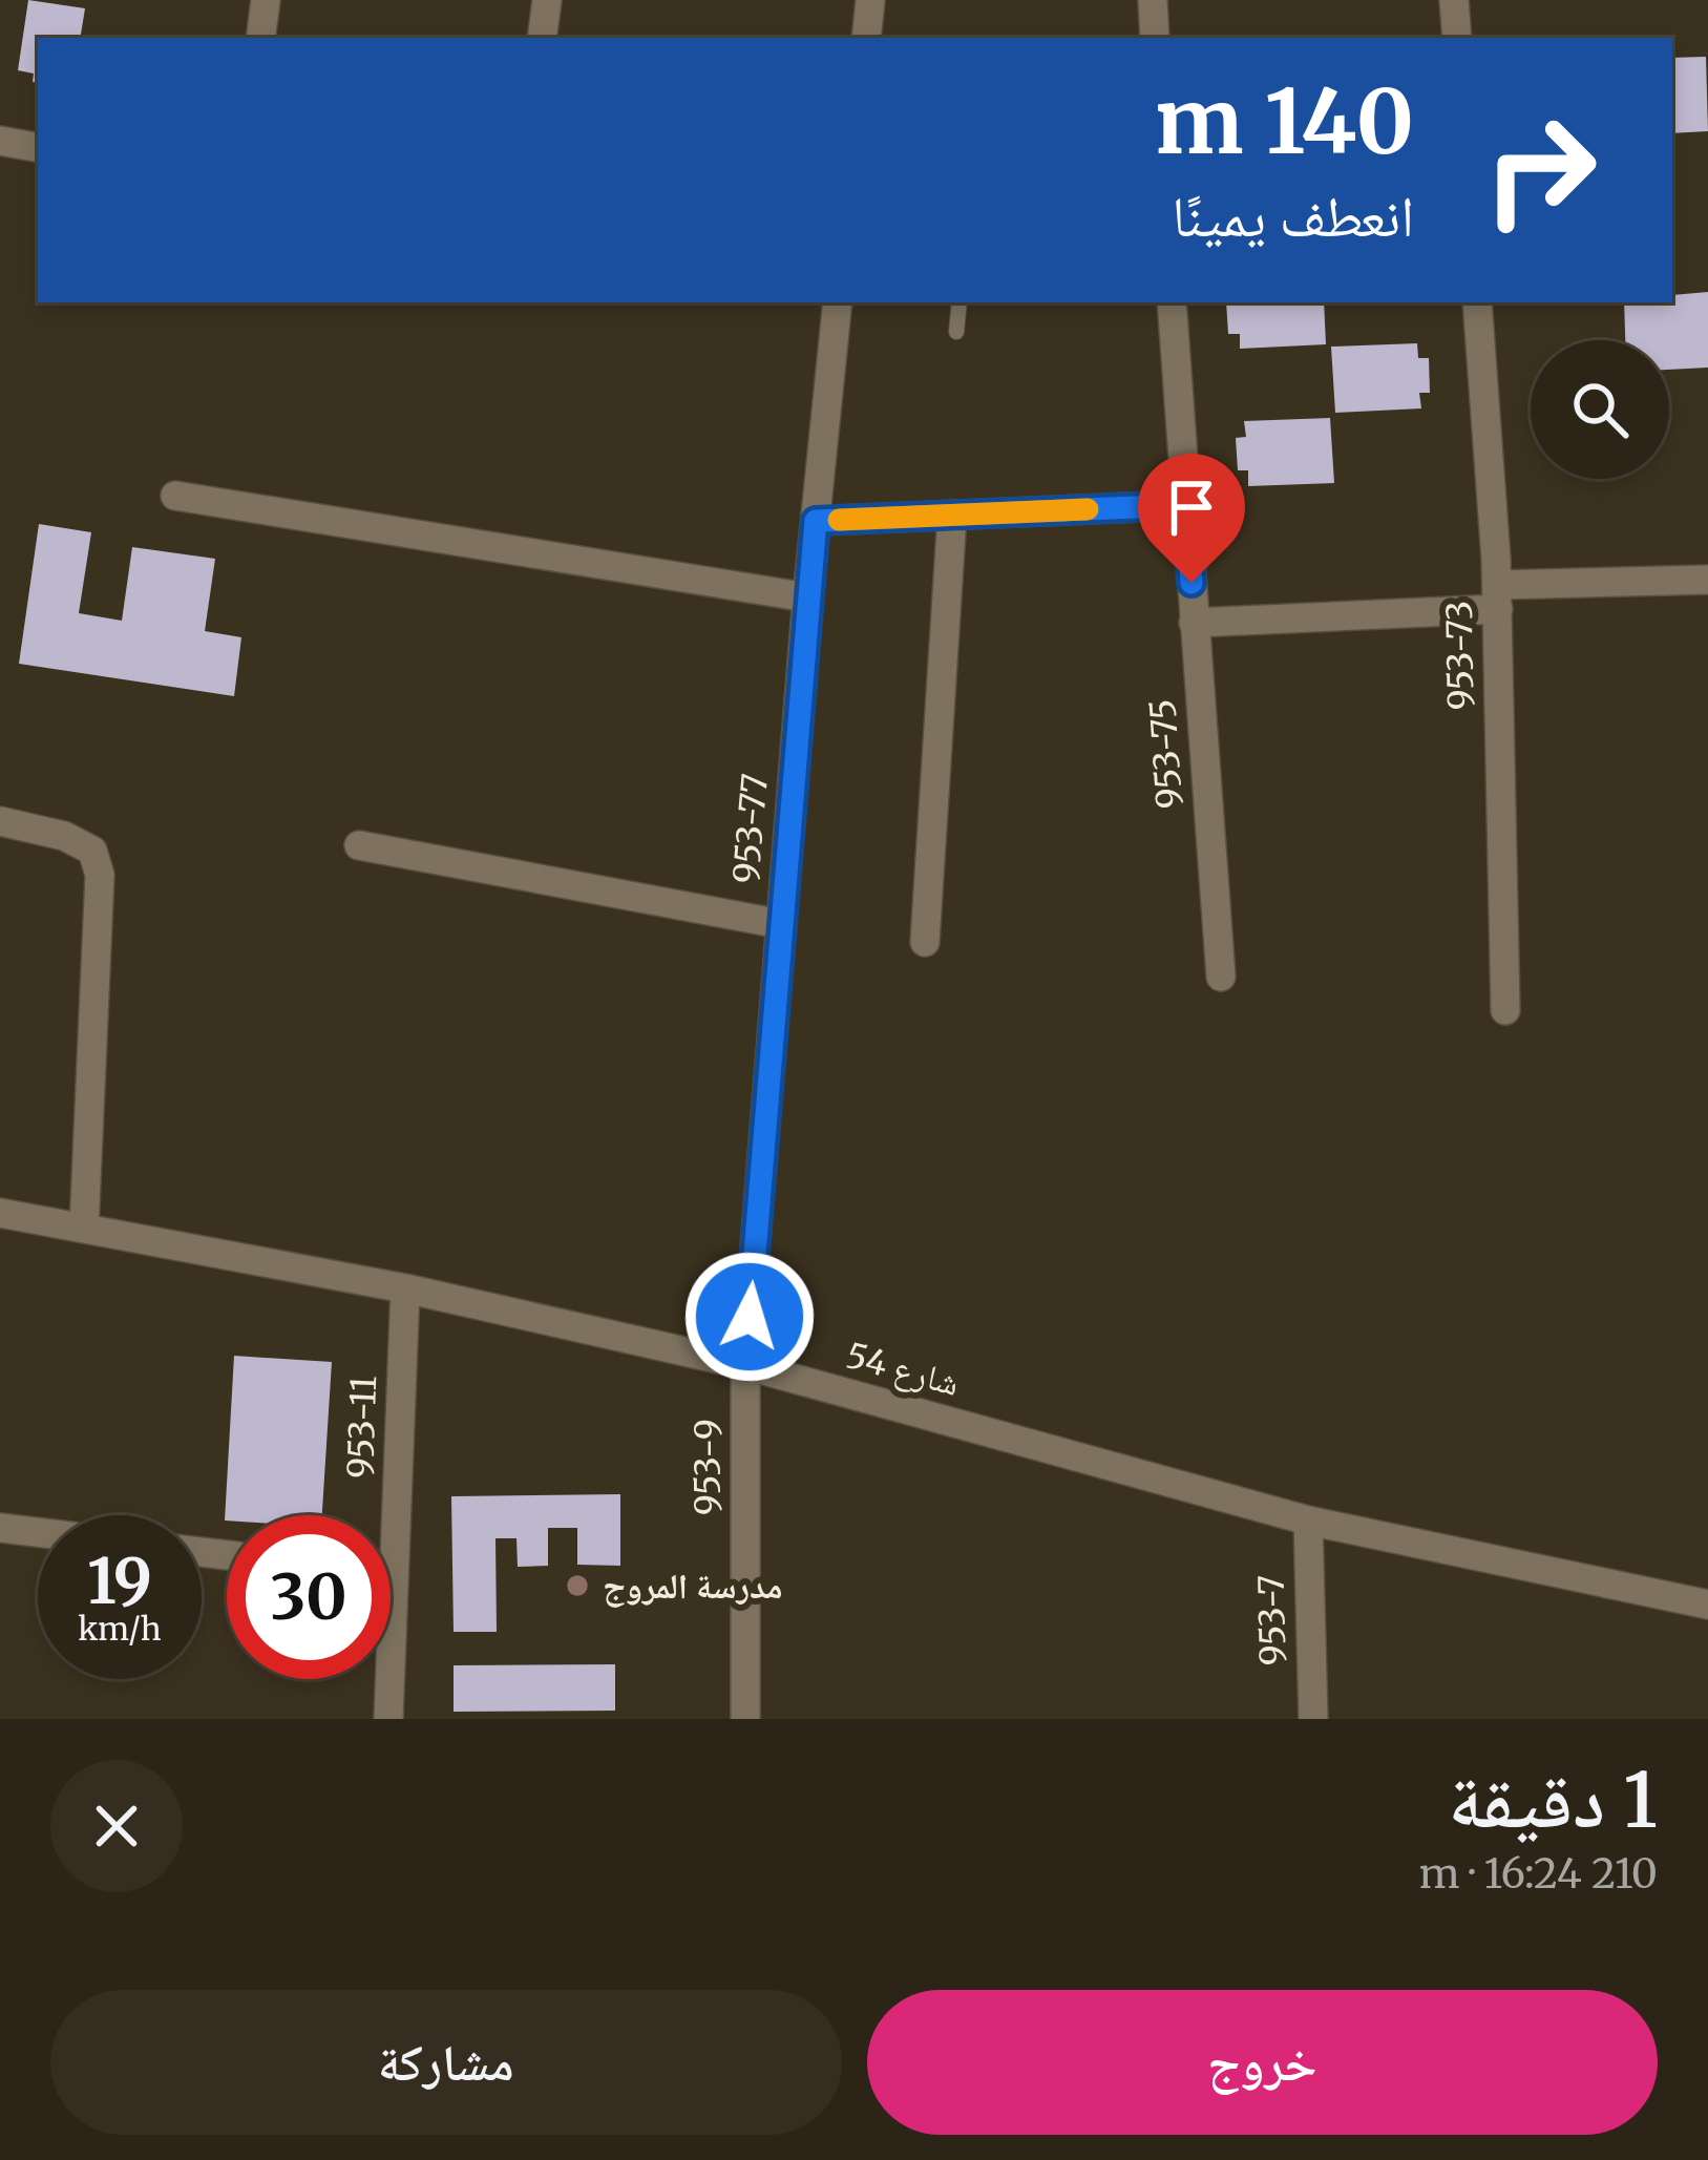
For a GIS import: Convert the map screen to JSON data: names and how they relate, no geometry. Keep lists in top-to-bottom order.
{
  "streets": {
    "street": [
      "953-73",
      "953-75",
      "953-77",
      "شارع 54",
      "953-11",
      "953-9",
      "953-7"
    ]
  },
  "crossings": [
    ["953-77", "شارع 54"],
    ["953-77", "953-9"],
    ["شارع 54", "953-11"],
    ["شارع 54", "953-9"],
    ["شارع 54", "953-7"]
  ],
  "places": ["مدرسة المروج"],
  "page": {
    "turn": ["140 m", "انعطف يمينًا"],
    "speed": "19 km/h",
    "limit": "30",
    "heading": ["1 دقيقة", "210 m · 16:24"],
    "buttons": ["خروج", "مشاركة"]
  }
}
